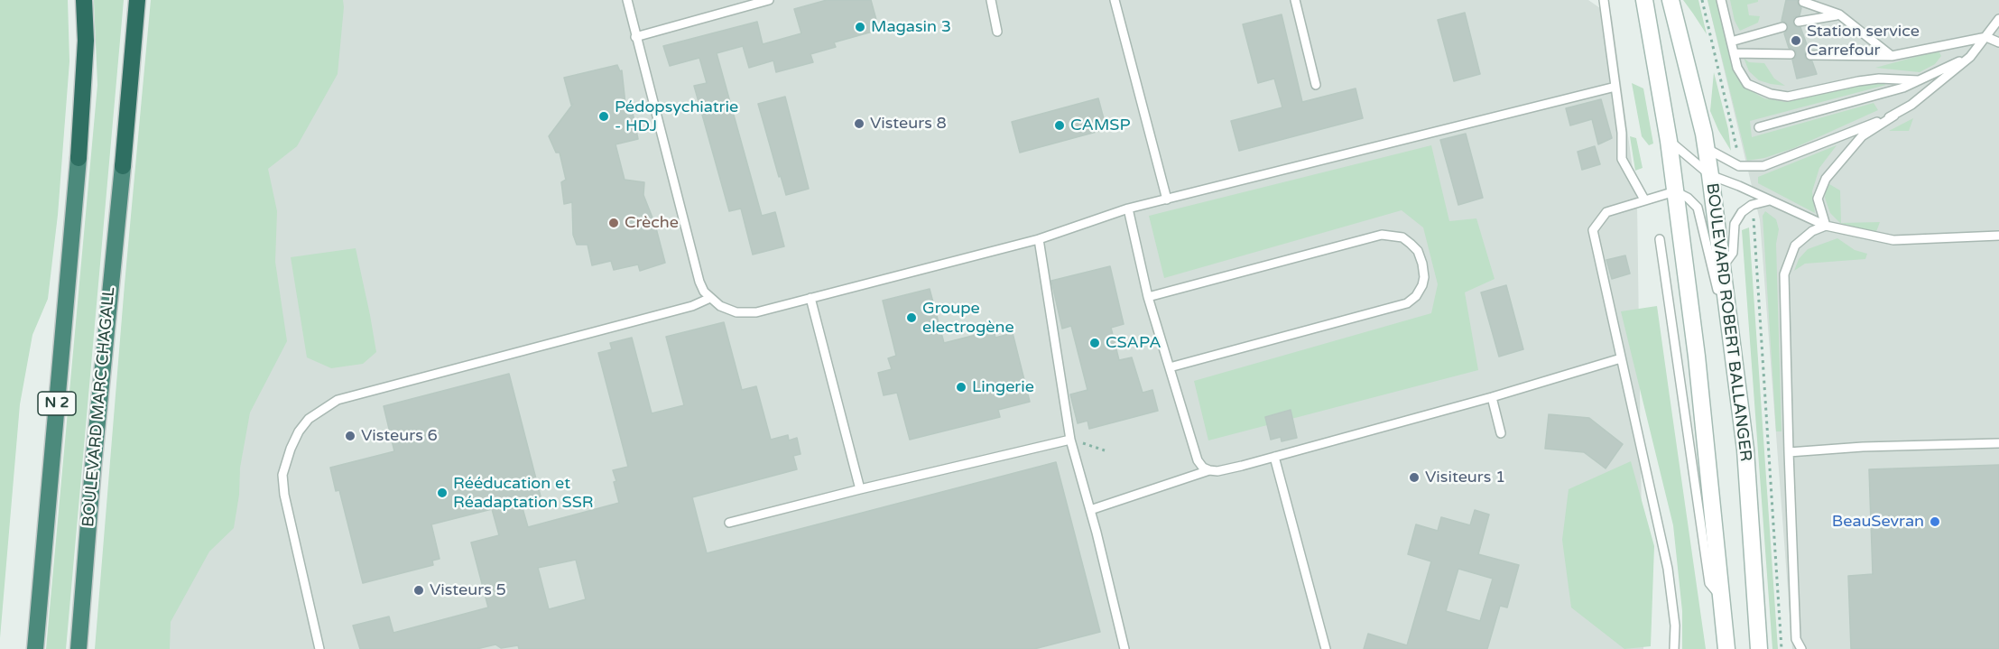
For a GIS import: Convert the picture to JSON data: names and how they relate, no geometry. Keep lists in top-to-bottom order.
{
  "streets": {
    "highway": ["N 2", "BOULEVARD MARC CHAGALL"],
    "main road": ["BOULEVARD ROBERT BALLANGER"]
  },
  "places": [
    "Magasin 3",
    "Station service Carrefour",
    "Pédopsychiatrie - HDJ",
    "Visteurs 8",
    "CAMSP",
    "Crèche",
    "Groupe electrogène",
    "CSAPA",
    "Lingerie",
    "Visteurs 6",
    "Visiteurs 1",
    "Rééducation et Réadaptation SSR",
    "BeauSevran",
    "Visteurs 5"
  ]
}
